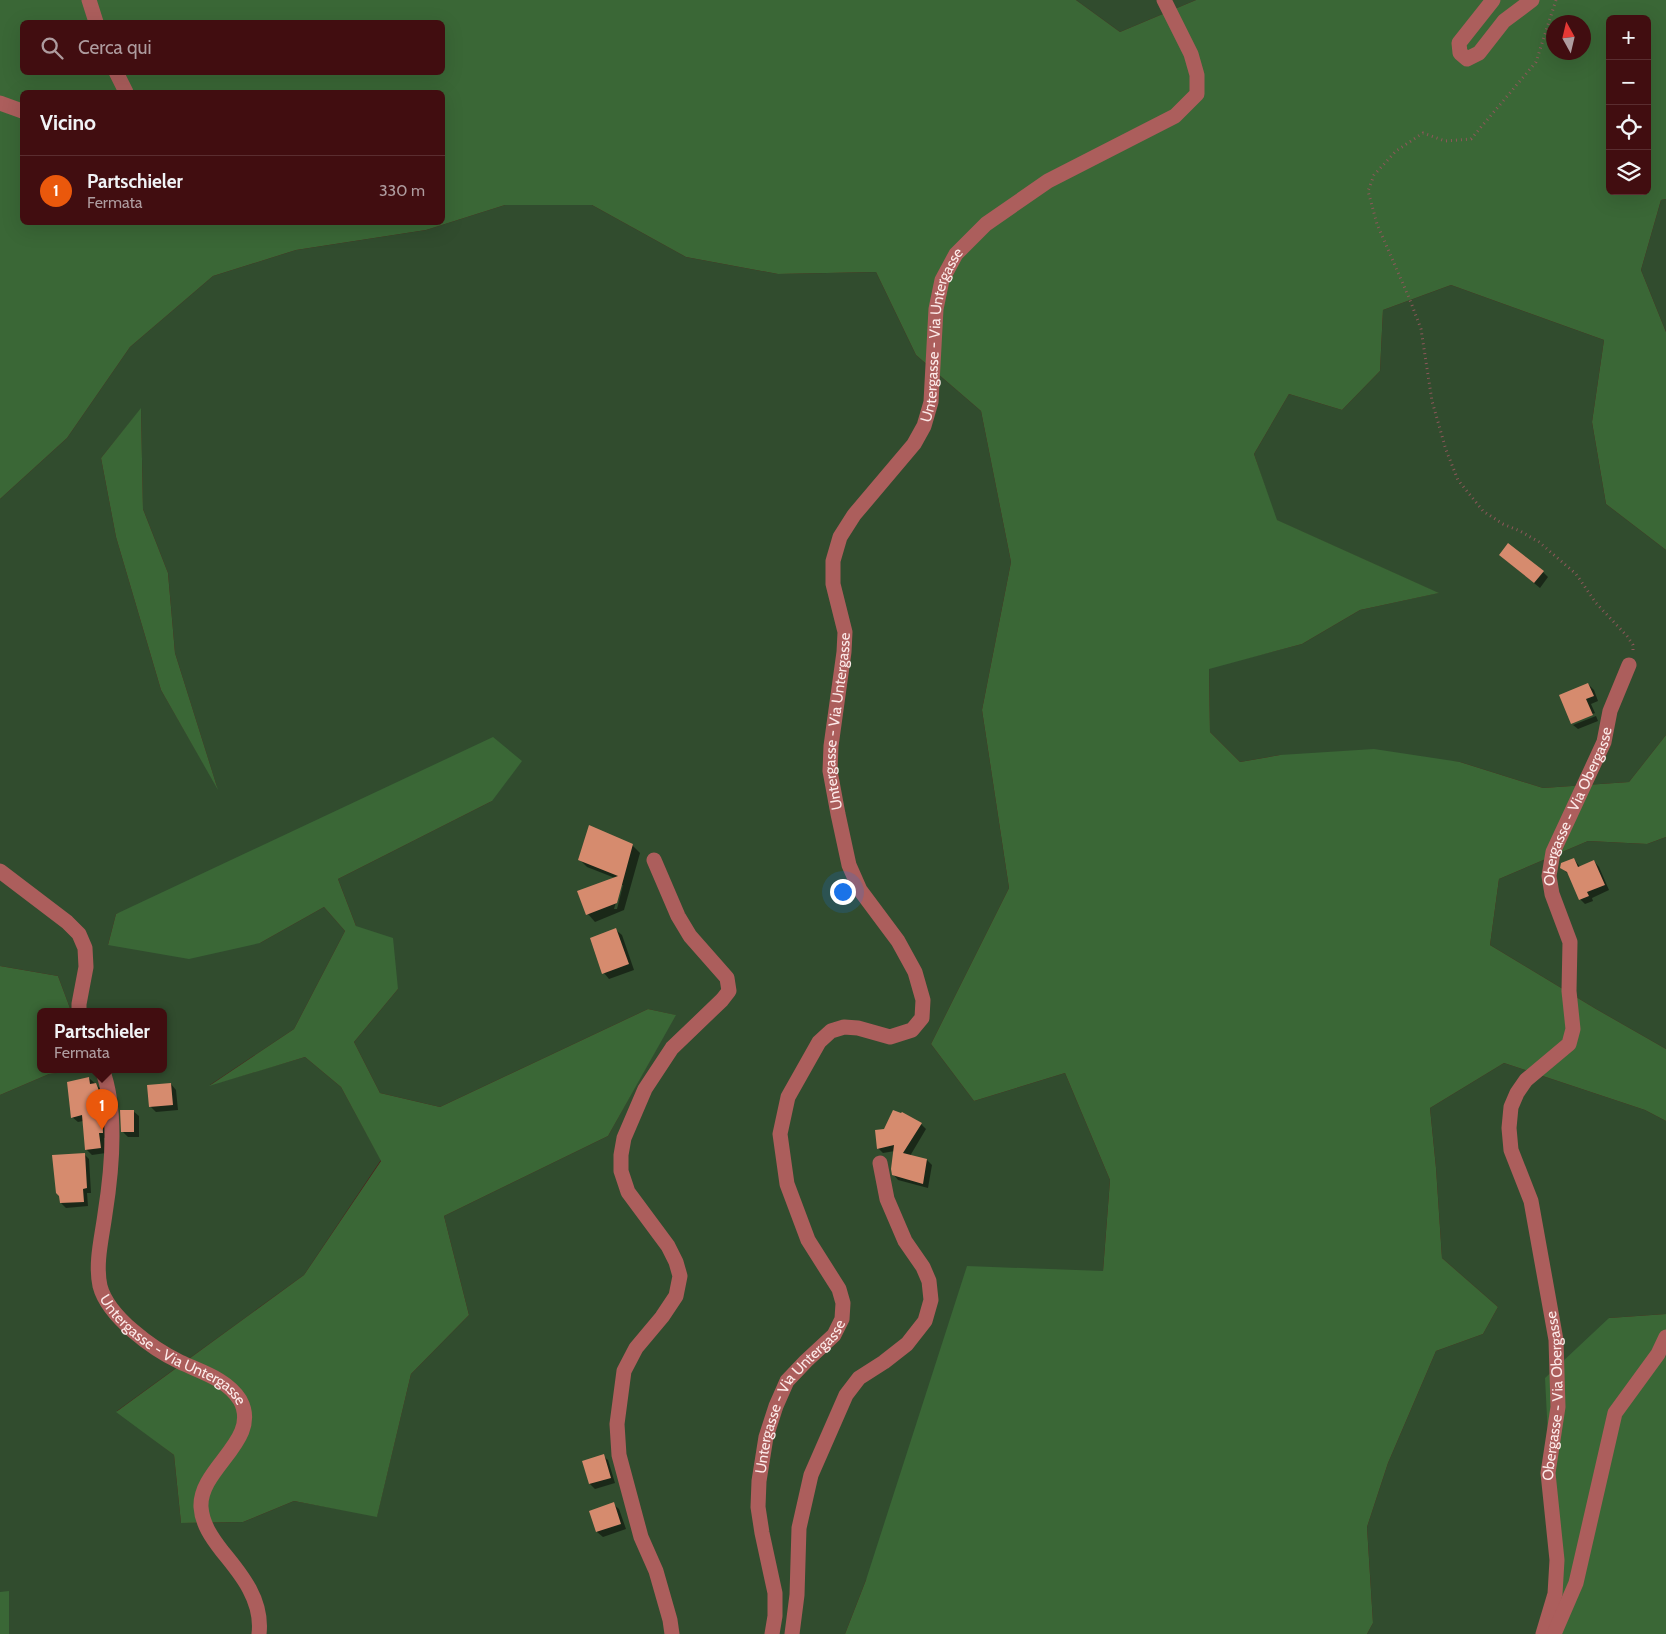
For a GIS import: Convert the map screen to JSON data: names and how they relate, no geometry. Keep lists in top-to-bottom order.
{
  "streets": {
    "street": ["Untergasse - Via Untergasse", "Obergasse - Via Obergasse"]
  },
  "north": "top",
  "page": {
    "map_buttons": ["+", "−"],
    "search": "Cerca qui",
    "heading": "Vicino",
    "list": [
      {
        "mark": "1",
        "name": "Partschieler",
        "note": "Fermata",
        "value": "330 m"
      }
    ],
    "popup": ["Partschieler", "Fermata"],
    "pins": "1"
  }
}
